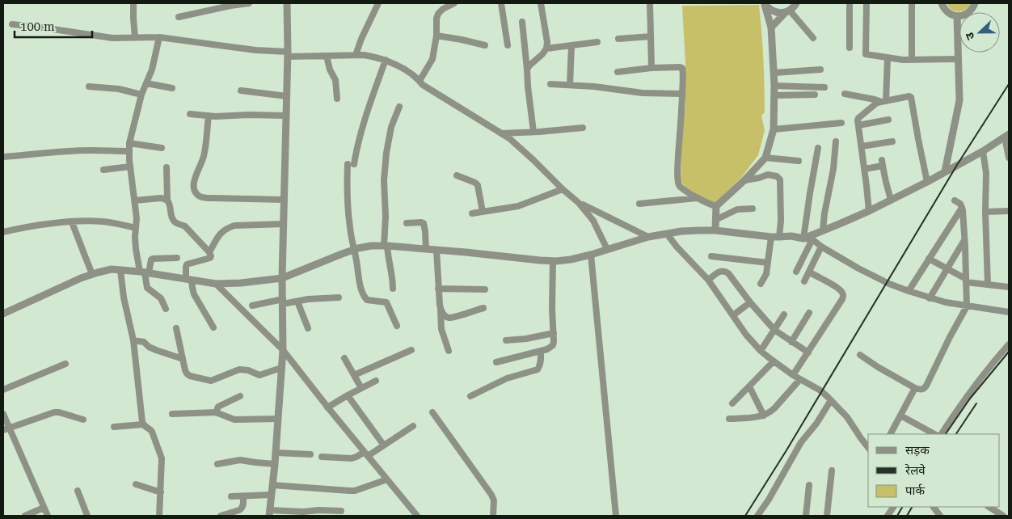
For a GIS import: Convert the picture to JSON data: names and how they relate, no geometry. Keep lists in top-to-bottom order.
{
  "legend": ["सड़क", "रेलवे", "पार्क"],
  "scale_bar": "100 m",
  "north": "left"
}
